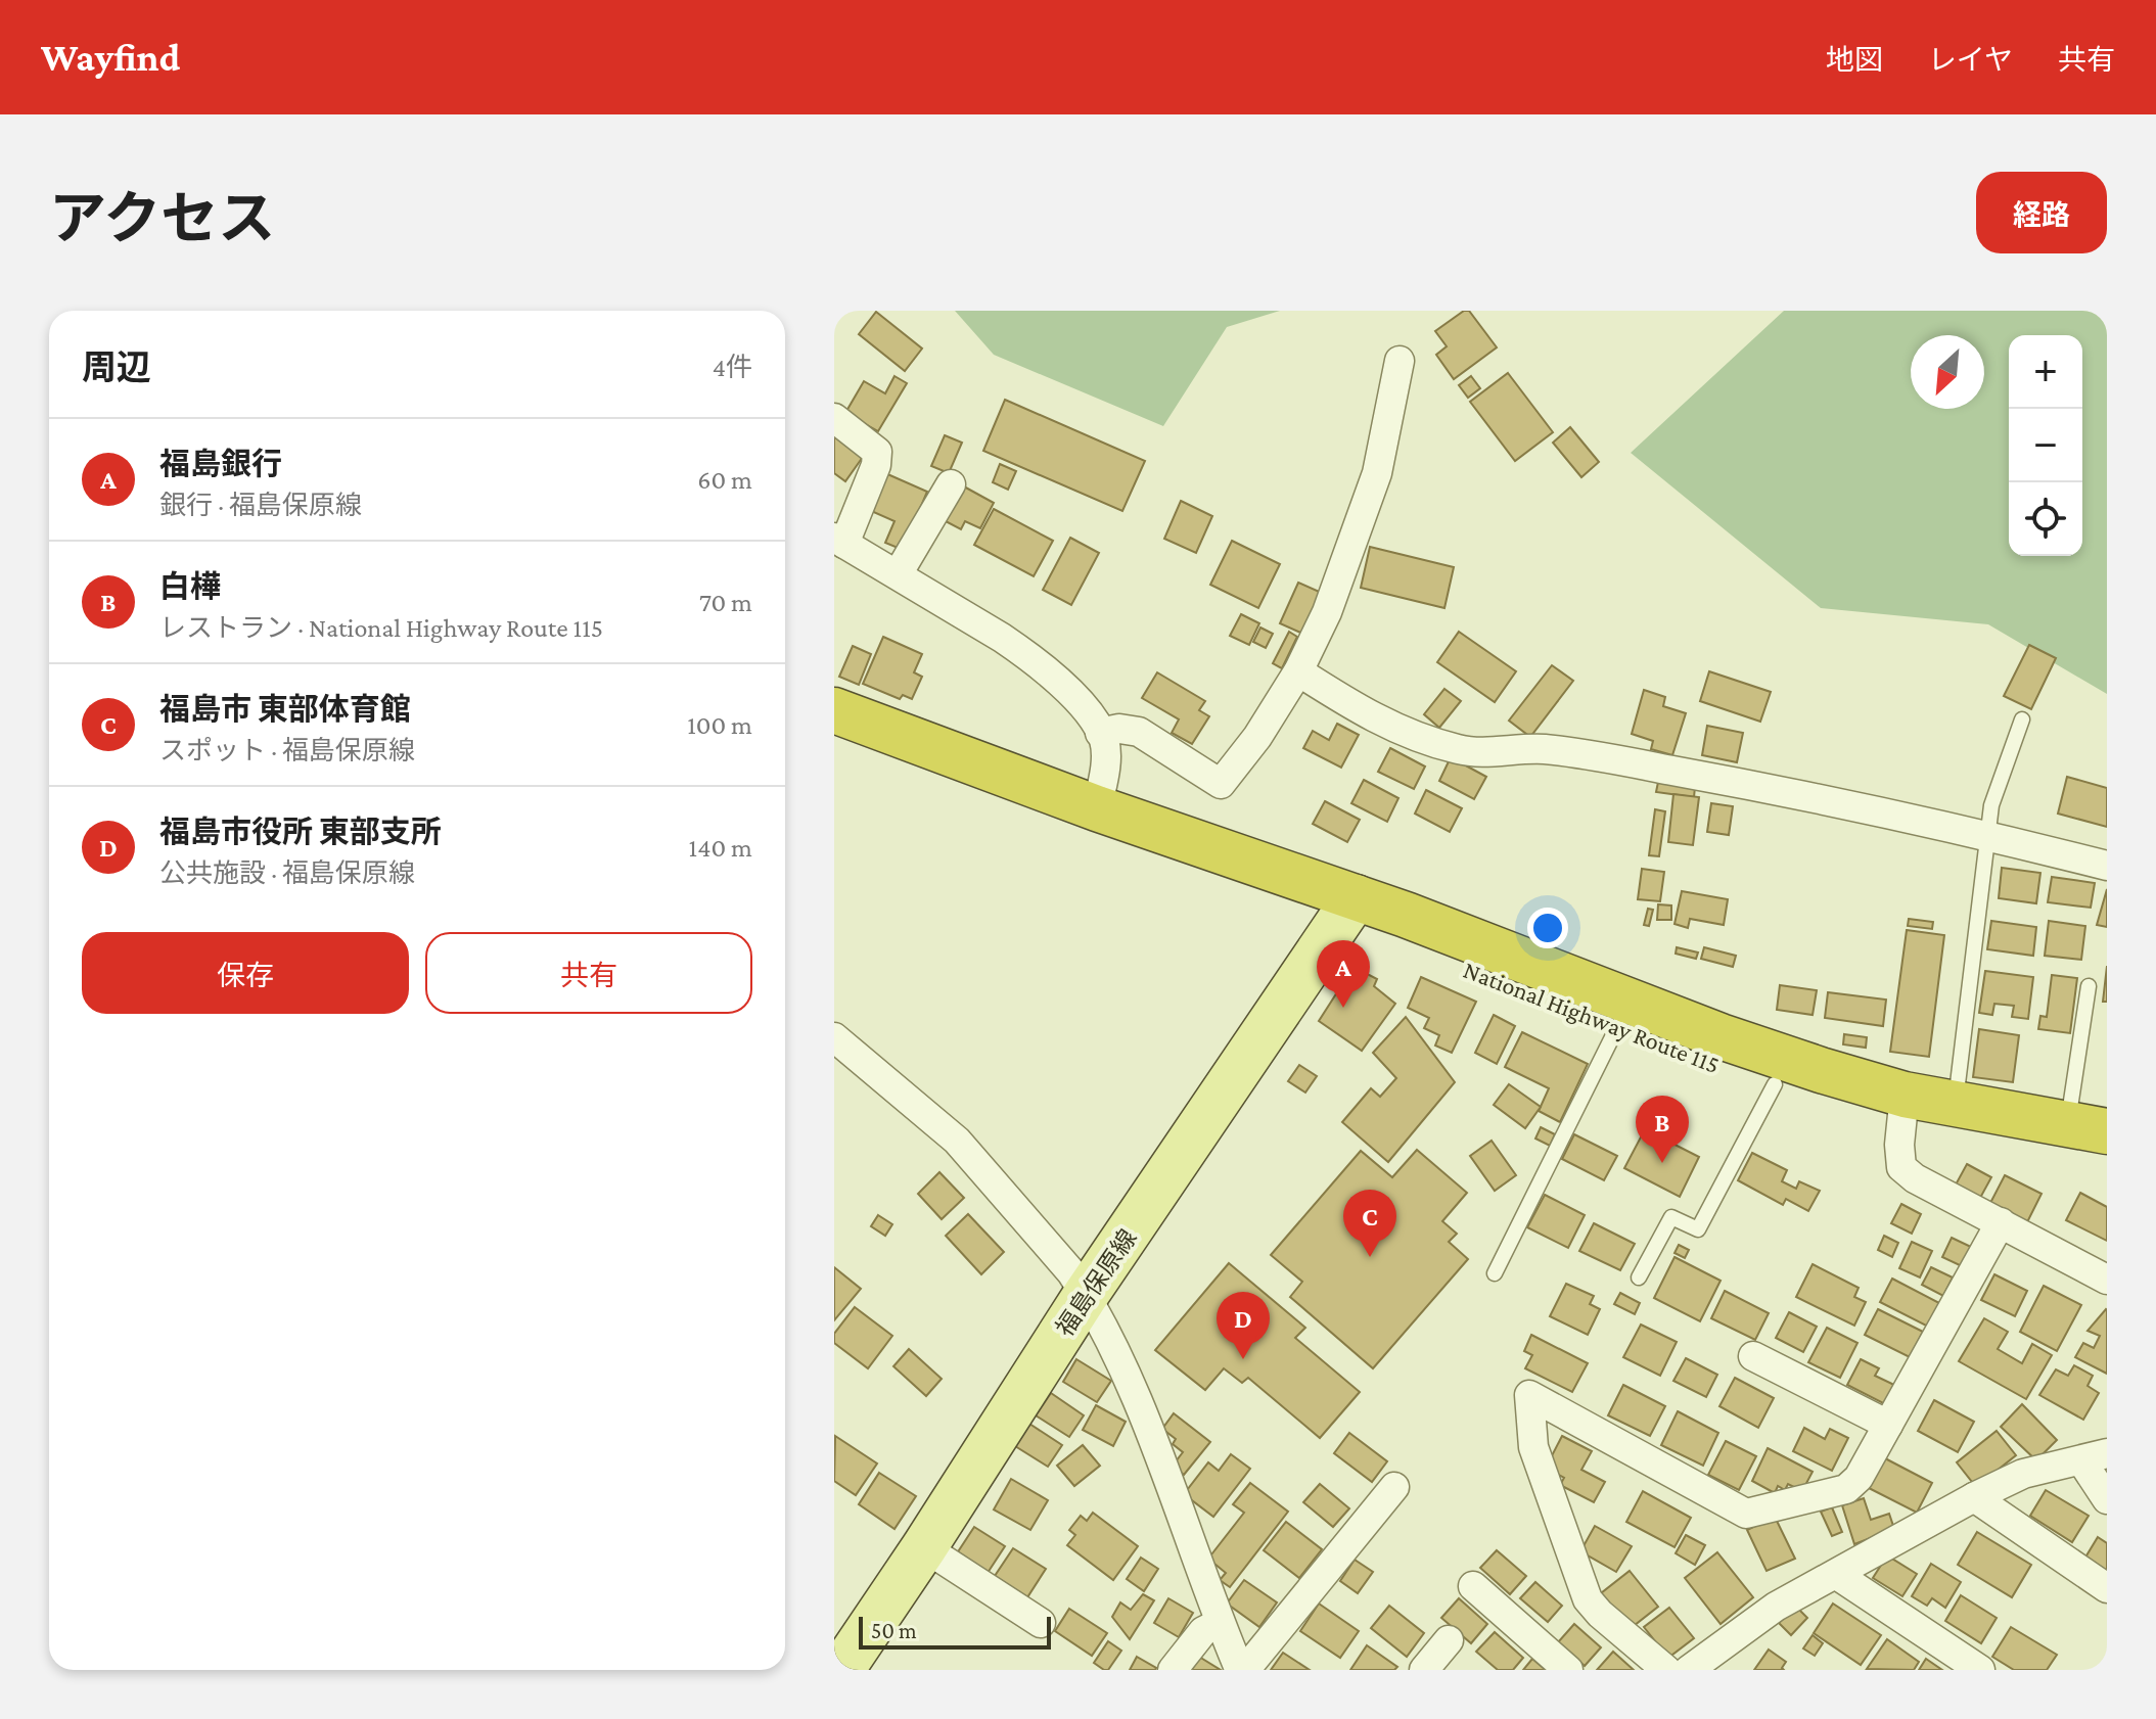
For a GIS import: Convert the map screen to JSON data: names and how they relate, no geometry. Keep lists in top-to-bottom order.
{
  "streets": {
    "highway": ["National Highway Route 115"],
    "main road": ["福島保原線"]
  },
  "crossings": [
    ["National Highway Route 115", "福島保原線"]
  ],
  "scale_bar": "50 m",
  "north": "bottom left",
  "page": {
    "header": "Wayfind",
    "nav": ["地図", "レイヤ", "共有"],
    "title": "アクセス",
    "buttons": [
      "経路",
      ["保存", "共有"]
    ],
    "heading": ["周辺", "4件"],
    "map_buttons": ["+", "−"],
    "list": [
      {
        "mark": "A",
        "name": "福島銀行",
        "note": "銀行 · 福島保原線",
        "value": "60 m"
      },
      {
        "mark": "B",
        "name": "白樺",
        "note": "レストラン · National Highway Route 115",
        "value": "70 m"
      },
      {
        "mark": "C",
        "name": "福島市 東部体育館",
        "note": "スポット · 福島保原線",
        "value": "100 m"
      },
      {
        "mark": "D",
        "name": "福島市役所 東部支所",
        "note": "公共施設 · 福島保原線",
        "value": "140 m"
      }
    ],
    "pins": [
      "A",
      "B",
      "C",
      "D"
    ],
    "scale": "50 m"
  }
}
